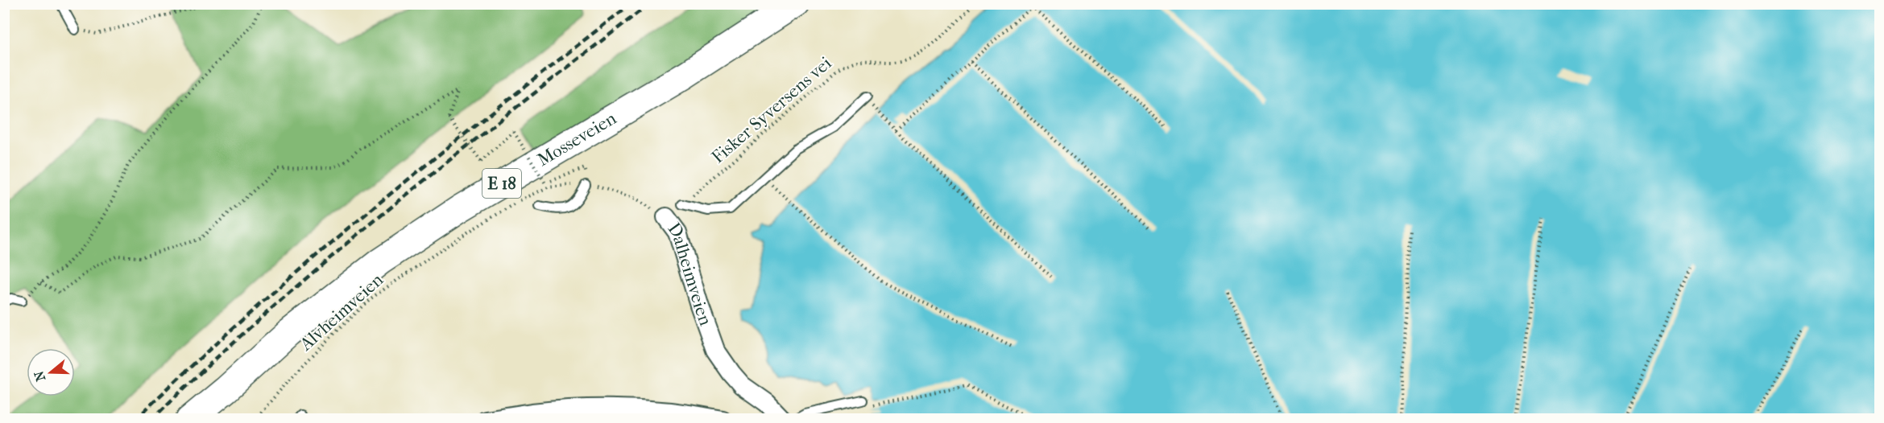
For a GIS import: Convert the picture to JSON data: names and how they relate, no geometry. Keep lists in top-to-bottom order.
{
  "streets": {
    "highway": ["Mosseveien", "E 18"],
    "street": ["Dalheimveien"],
    "path": ["Fisker Syversens vei", "Alvheimveien"]
  },
  "north": "left"
}
